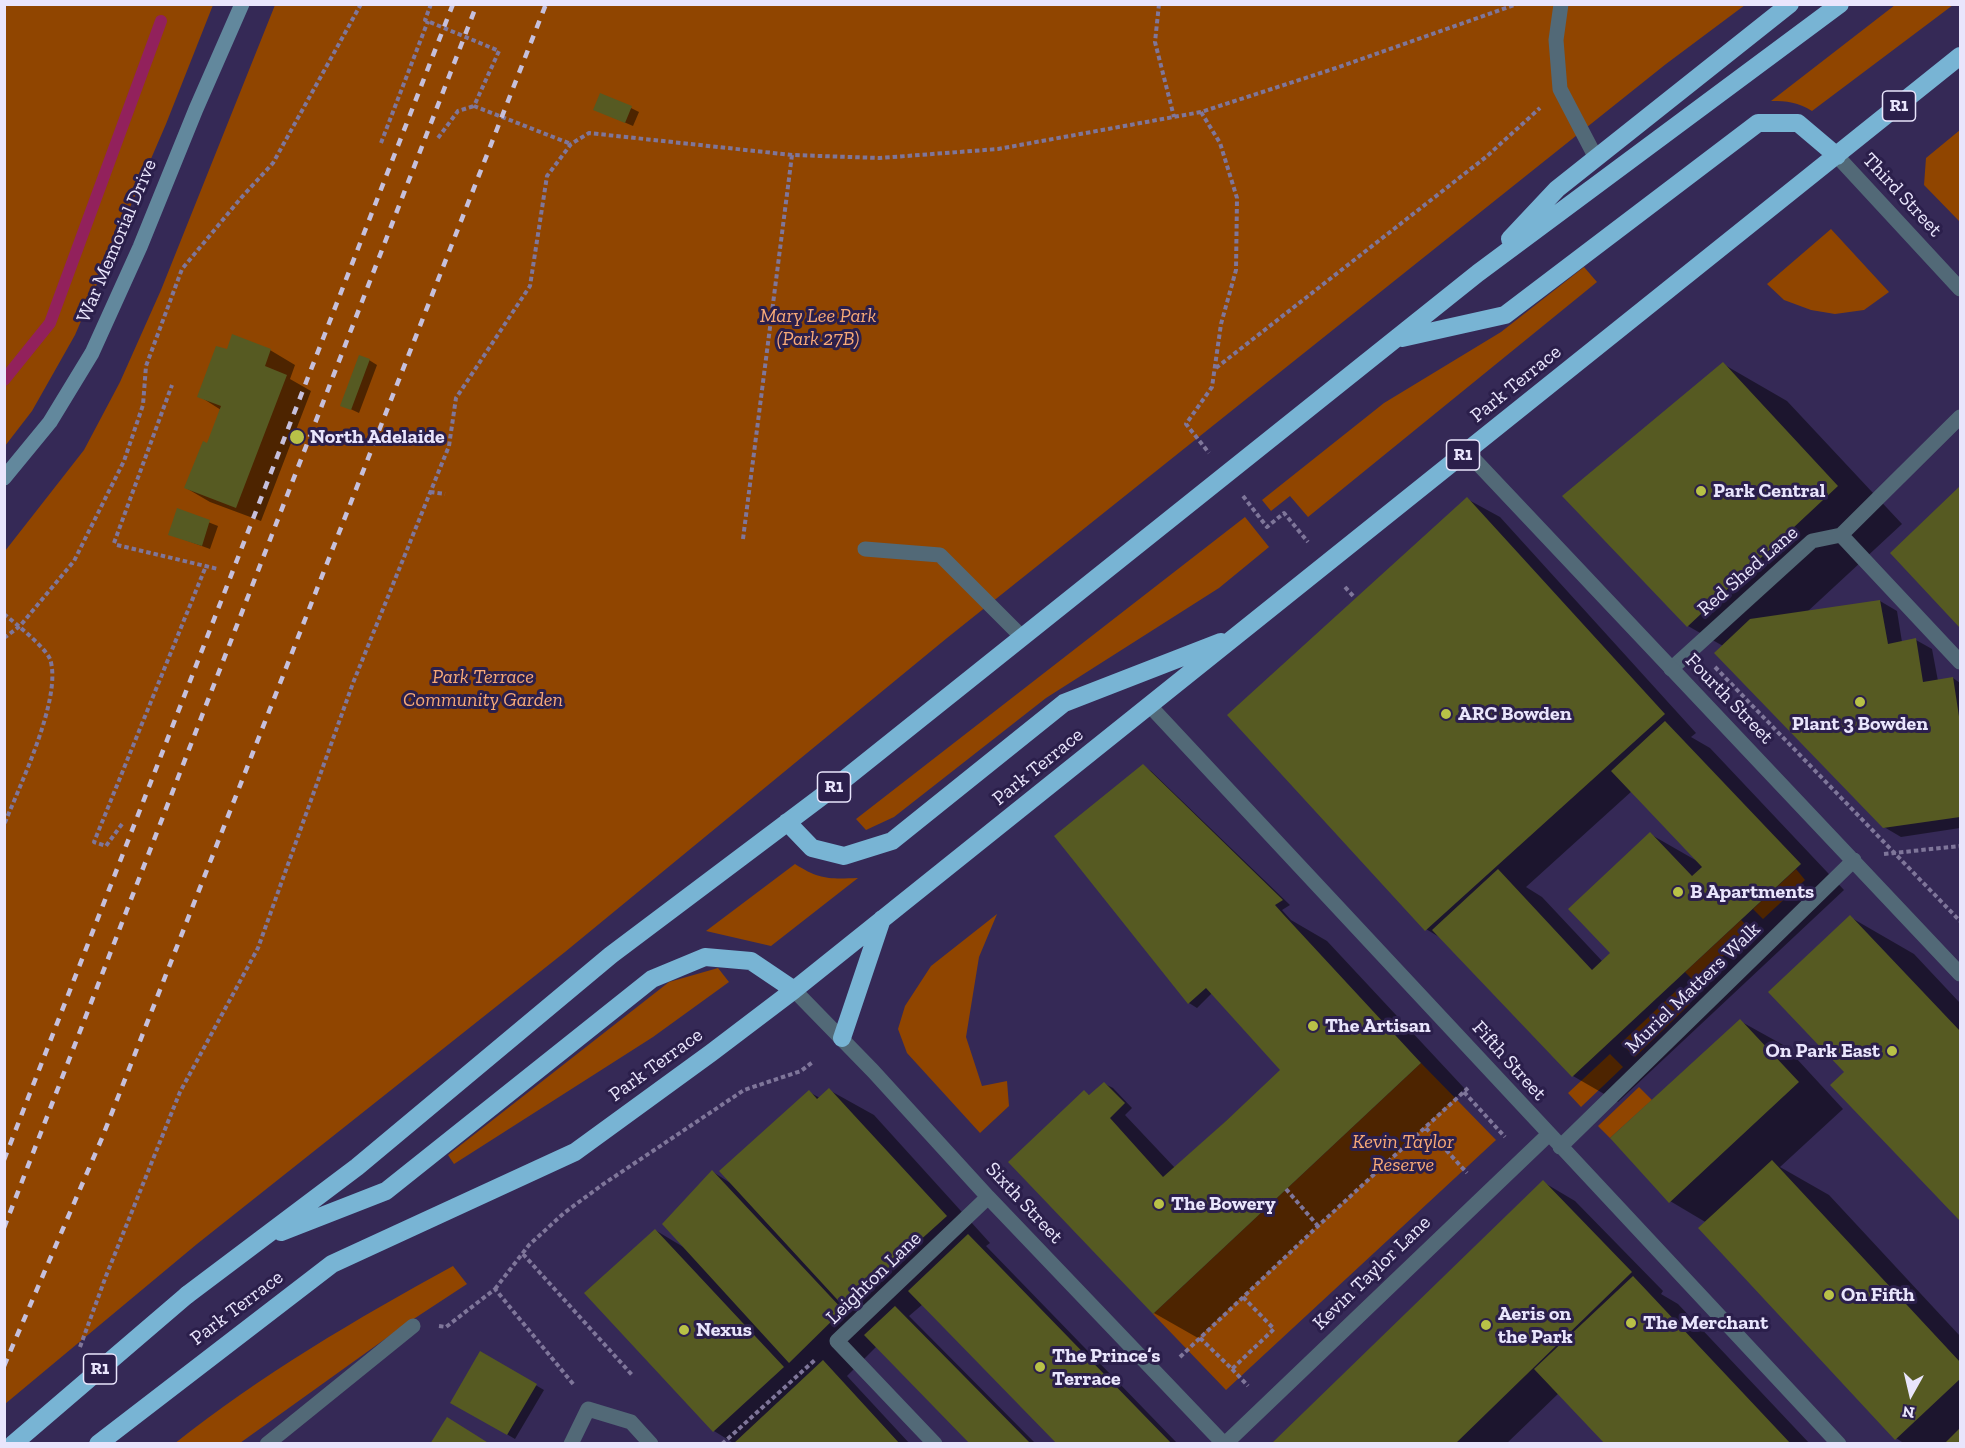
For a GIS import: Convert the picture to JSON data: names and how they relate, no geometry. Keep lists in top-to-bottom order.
{
  "streets": {
    "highway": ["R1", "Park Terrace"],
    "street": [
      "Third Street",
      "War Memorial Drive",
      "Red Shed Lane",
      "Fourth Street",
      "Muriel Matters Walk",
      "Fifth Street",
      "Sixth Street",
      "Kevin Taylor Lane",
      "Leighton Lane"
    ]
  },
  "crossings": [
    ["R1", "Park Terrace"],
    ["Third Street", "Park Terrace"],
    ["Park Terrace", "Fourth Street"],
    ["Park Terrace", "Fifth Street"],
    ["Park Terrace", "Sixth Street"],
    ["Red Shed Lane", "Fourth Street"],
    ["Fourth Street", "Muriel Matters Walk"],
    ["Muriel Matters Walk", "Fifth Street"],
    ["Fifth Street", "Kevin Taylor Lane"],
    ["Sixth Street", "Kevin Taylor Lane"],
    ["Sixth Street", "Leighton Lane"]
  ],
  "parks": ["Mary Lee Park (Park 27B)", "Park Terrace Community Garden", "Kevin Taylor Reserve"],
  "places": [
    "North Adelaide",
    "Park Central",
    "Plant 3 Bowden",
    "ARC Bowden",
    "B Apartments",
    "The Artisan",
    "On Park East",
    "The Bowery",
    "On Fifth",
    "The Merchant",
    "Aeris on the Park",
    "Nexus",
    "The Prince’s Terrace"
  ],
  "north": "bottom"
}
